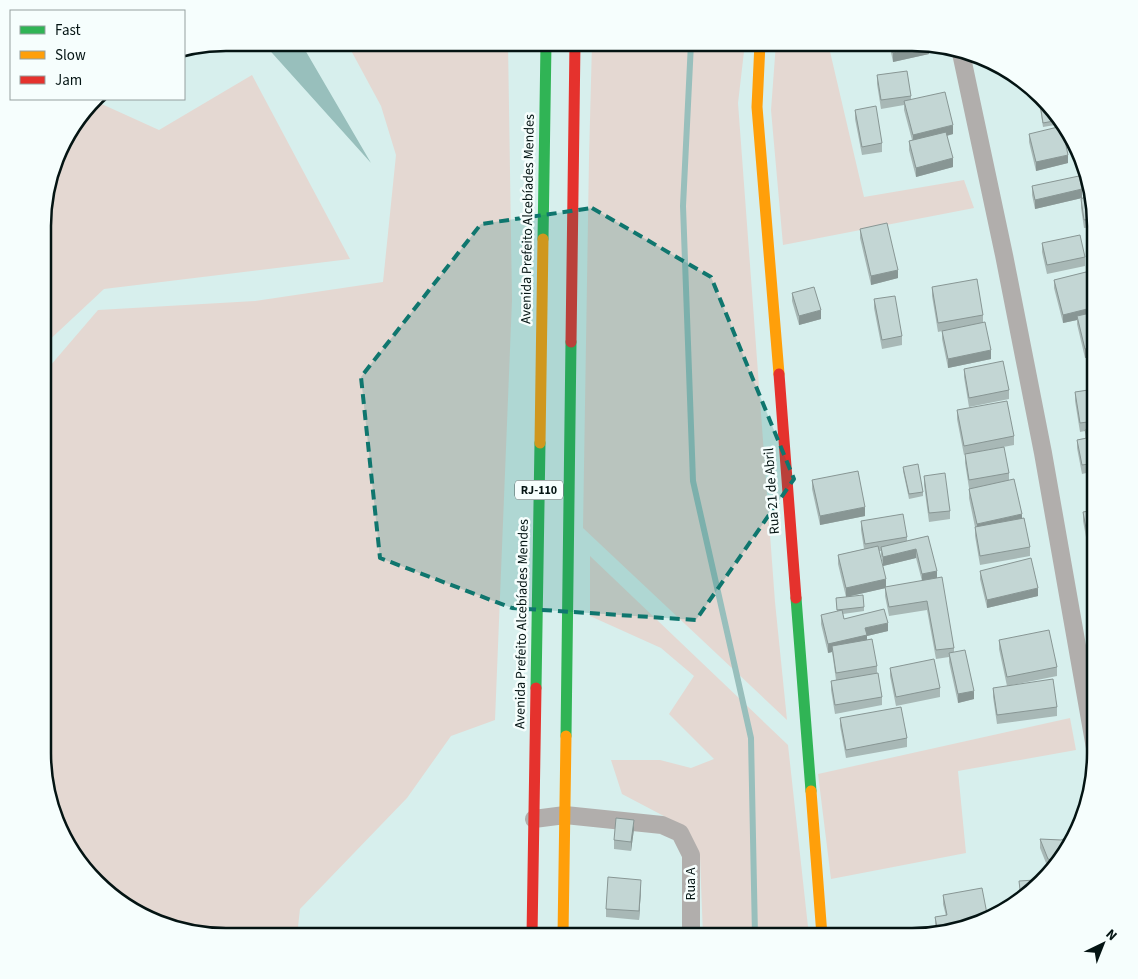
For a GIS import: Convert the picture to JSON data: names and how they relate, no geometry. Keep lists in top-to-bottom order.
{
  "streets": {
    "main road": ["Avenida Prefeito Alcebíades Mendes", "RJ-110", "Rua 21 de Abril"],
    "street": ["Rua A"]
  },
  "crossings": [
    ["Avenida Prefeito Alcebíades Mendes", "Rua A"],
    ["RJ-110", "Rua A"]
  ],
  "legend": ["Fast", "Slow", "Jam"],
  "north": "top right"
}
